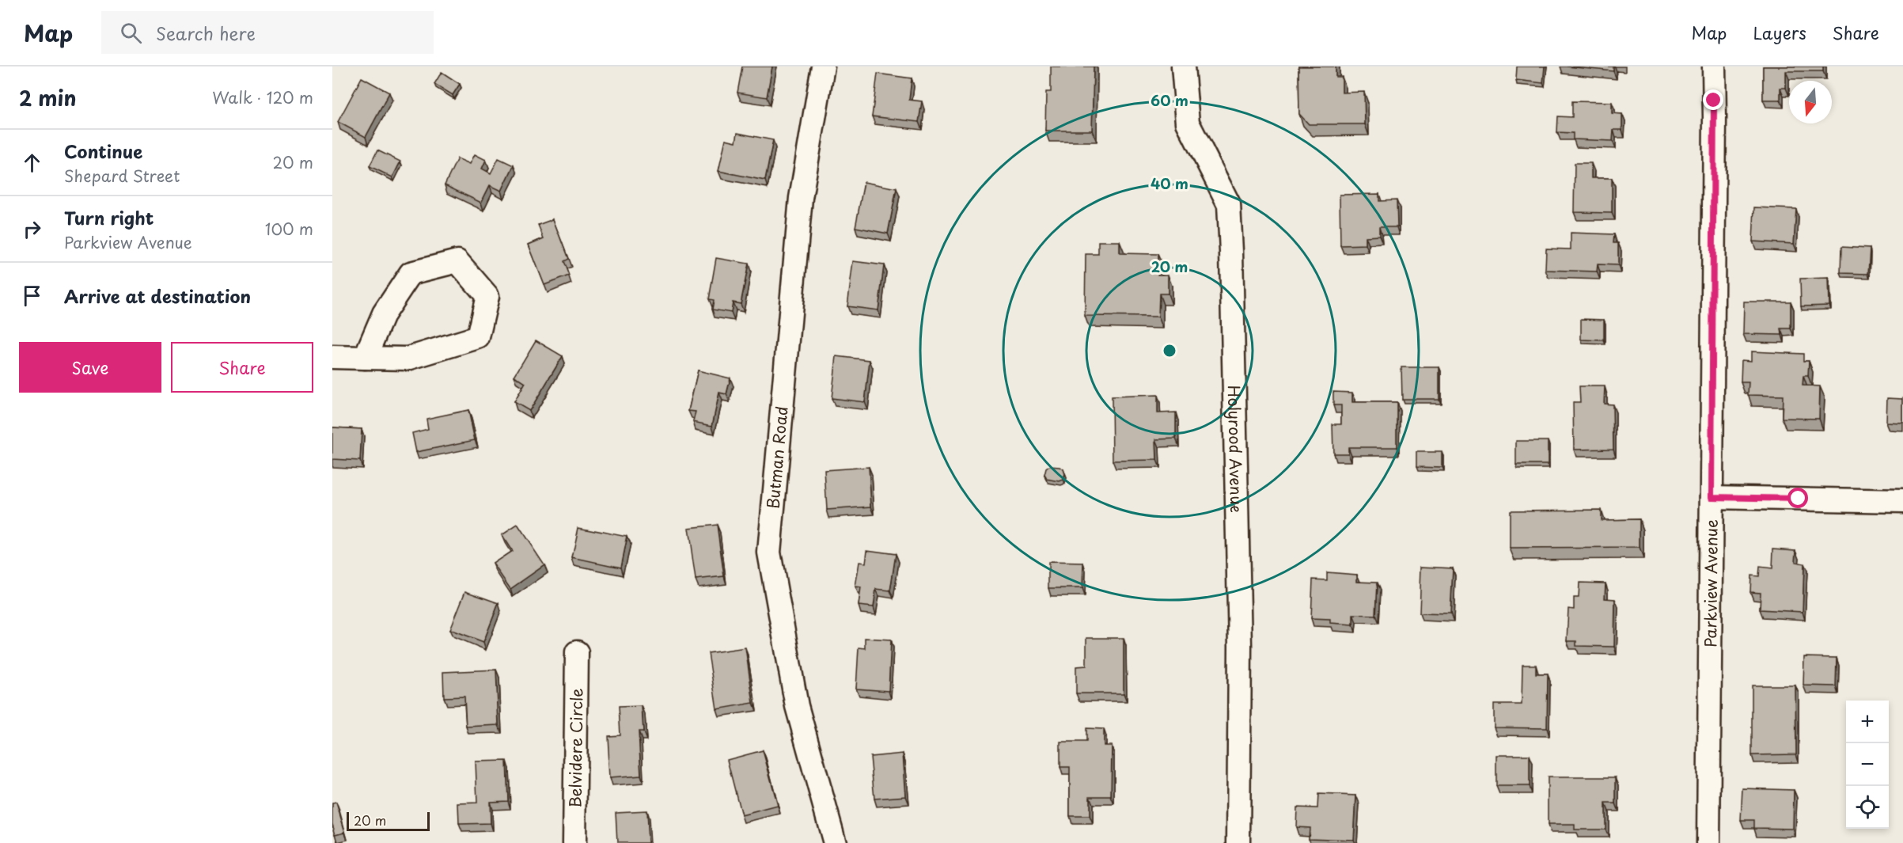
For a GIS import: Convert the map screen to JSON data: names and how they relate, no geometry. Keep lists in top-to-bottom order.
{
  "streets": {
    "street": [
      "Holyrood Avenue",
      "Butman Road",
      "Parkview Avenue",
      "Belvidere Circle"
    ]
  },
  "scale_bar": "20 m",
  "north": "bottom",
  "page": {
    "header": "Map",
    "search": "Search here",
    "nav": ["Map", "Layers", "Share"],
    "heading": ["2 min", "Walk · 120 m"],
    "list": [
      ["Continue", "Shepard Street", "20 m"],
      ["Turn right", "Parkview Avenue", "100 m"],
      "Arrive at destination"
    ],
    "buttons": ["Save", "Share"],
    "map_buttons": ["+", "−"],
    "scale": "20 m"
  },
  "rings": ["60 m", "40 m", "20 m"]
}
